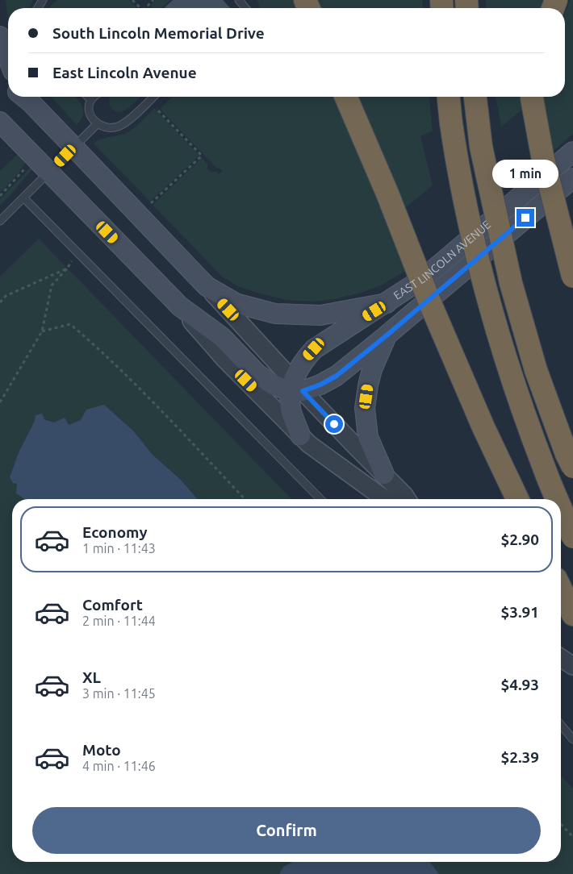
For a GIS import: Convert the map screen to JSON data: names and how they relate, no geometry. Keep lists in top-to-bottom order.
{
  "streets": {
    "main road": ["EAST LINCOLN AVENUE"]
  },
  "page": {
    "banner": ["South Lincoln Memorial Drive", "East Lincoln Avenue"],
    "bubble": "1 min",
    "list": [
      {
        "name": "Economy",
        "note": "1 min · 11:43",
        "value": "$2.90"
      },
      {
        "name": "Comfort",
        "note": "2 min · 11:44",
        "value": "$3.91"
      },
      {
        "name": "XL",
        "note": "3 min · 11:45",
        "value": "$4.93"
      },
      {
        "name": "Moto",
        "note": "4 min · 11:46",
        "value": "$2.39"
      }
    ],
    "buttons": "Confirm"
  }
}
